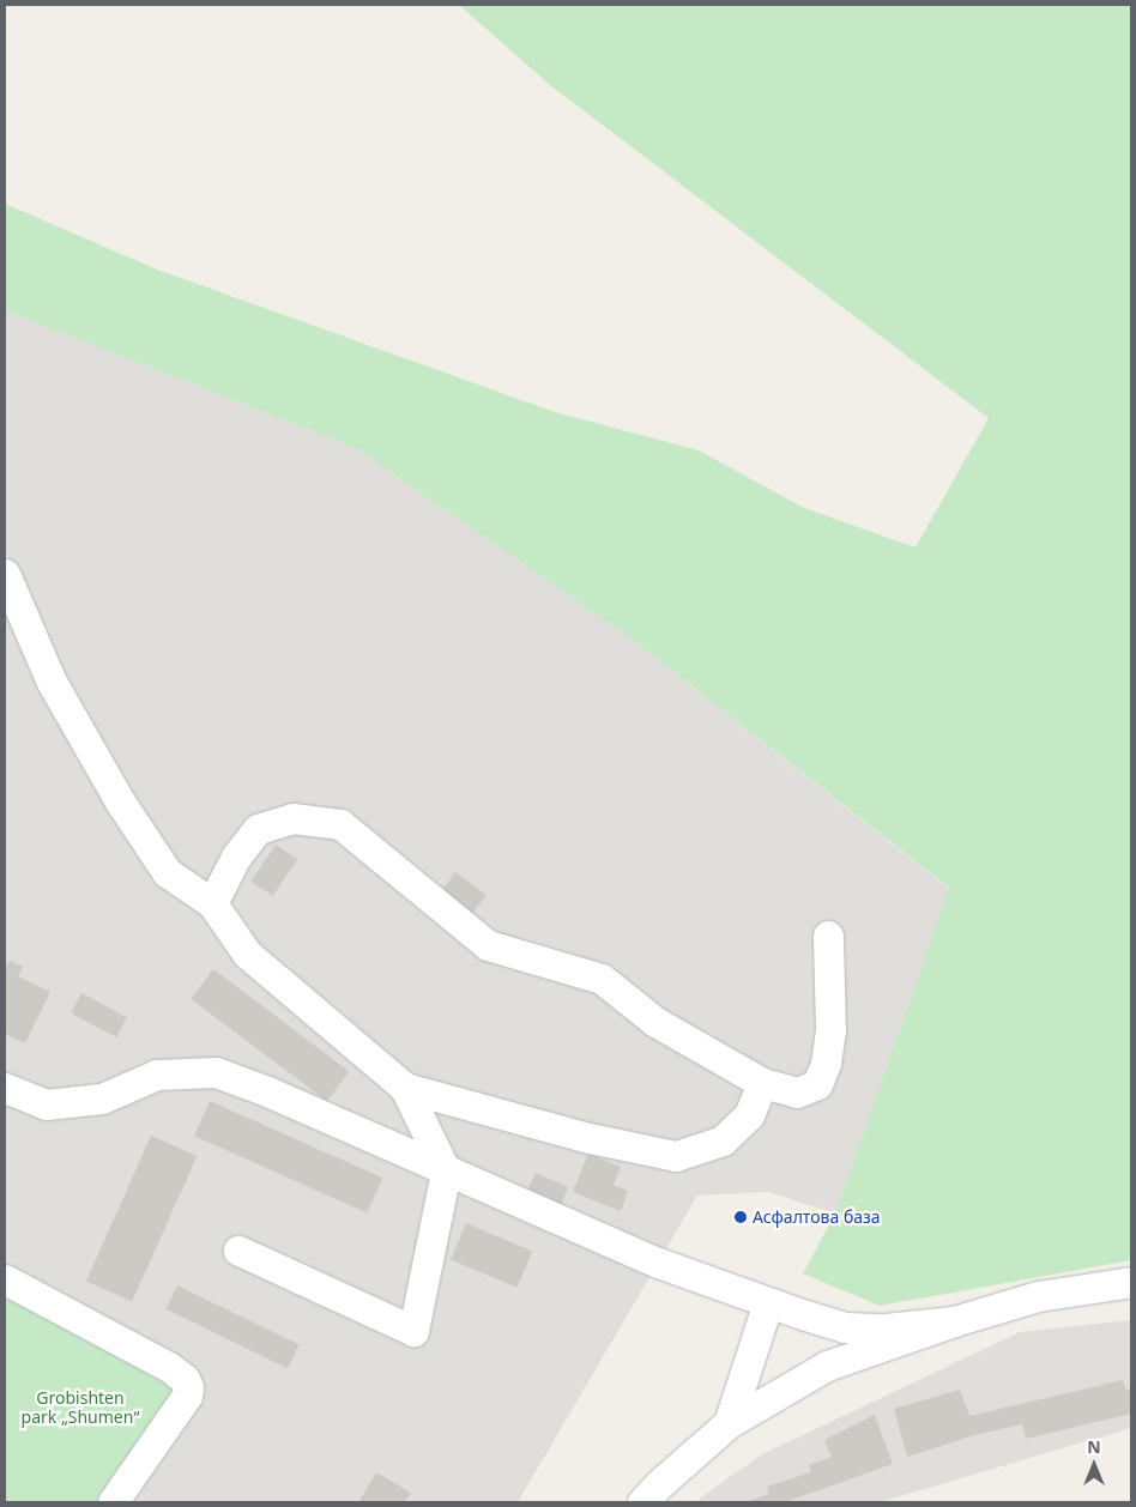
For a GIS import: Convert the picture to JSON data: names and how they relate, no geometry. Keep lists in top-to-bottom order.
{
  "parks": ["Grobishten park „Shumen“"],
  "places": ["Асфалтова база"],
  "north": "top"
}
